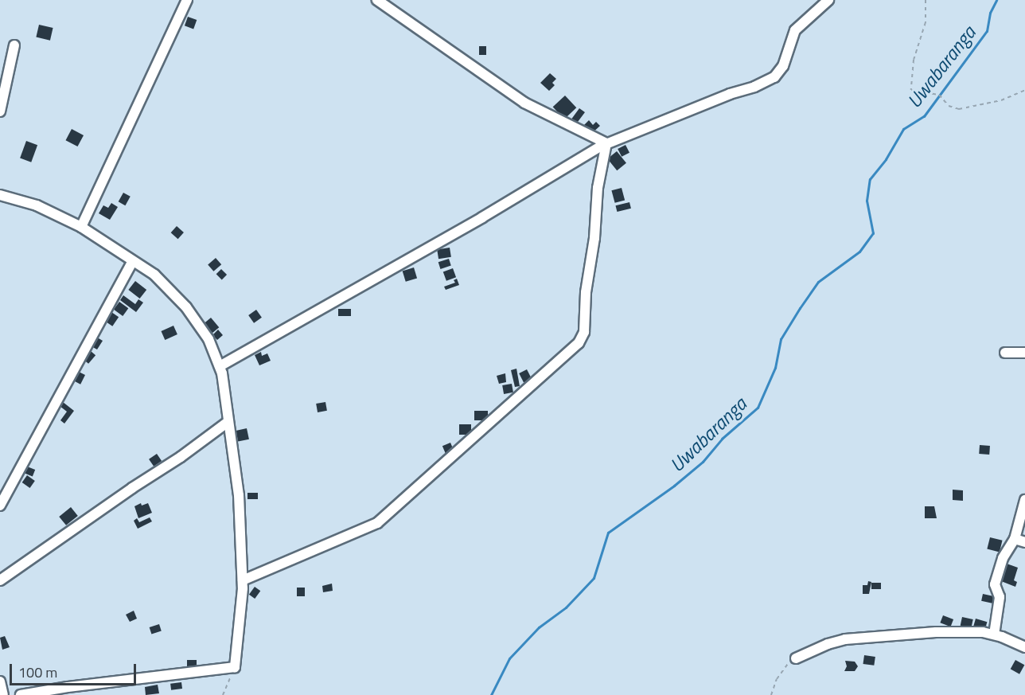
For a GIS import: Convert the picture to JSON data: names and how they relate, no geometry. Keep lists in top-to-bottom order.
{
  "water": ["Uwabaranga"],
  "scale_bar": "100 m"
}
